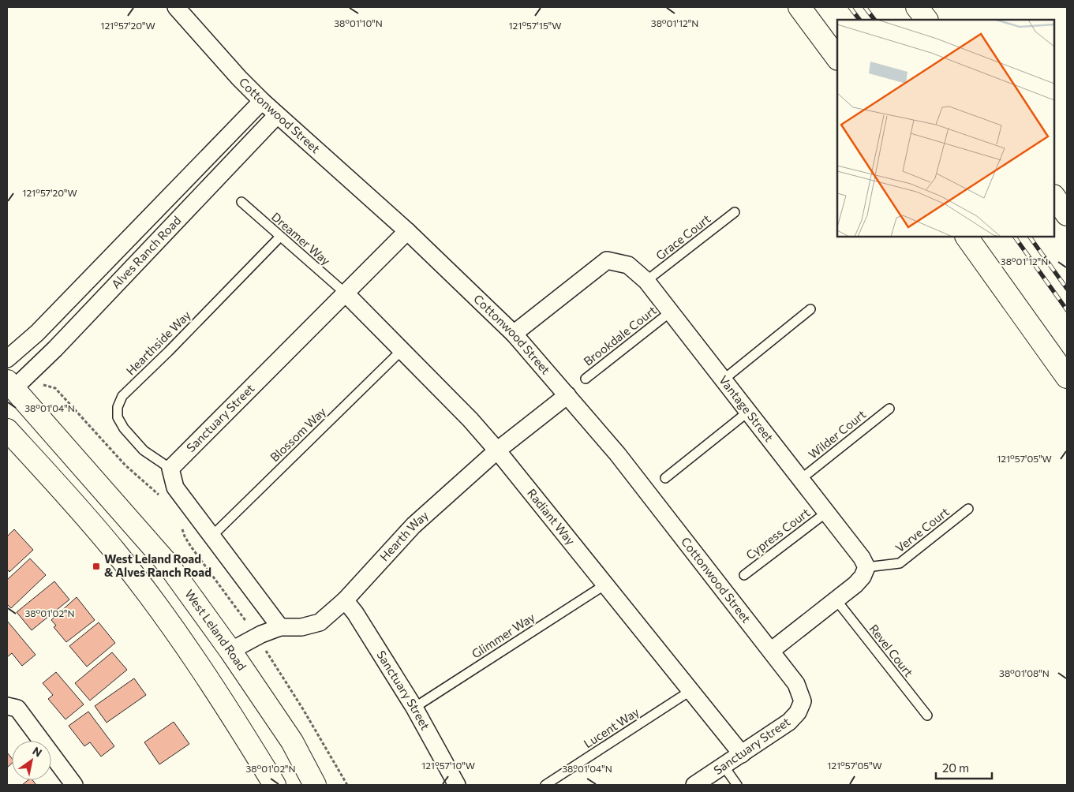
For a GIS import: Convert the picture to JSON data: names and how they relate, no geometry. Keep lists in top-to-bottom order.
{
  "streets": {
    "main road": ["West Leland Road"],
    "street": [
      "Cottonwood Street",
      "Alves Ranch Road",
      "Vantage Street",
      "Sanctuary Street",
      "Radiant Way",
      "Hearth Way"
    ],
    "lane": [
      "Grace Court",
      "Dreamer Way",
      "Brookdale Court",
      "Hearthside Way",
      "Blossom Way",
      "Wilder Court",
      "Verve Court",
      "Cypress Court",
      "Glimmer Way",
      "Revel Court",
      "Lucent Way"
    ]
  },
  "crossings": [
    ["Cottonwood Street", "Alves Ranch Road"],
    ["Cottonwood Street", "Vantage Street"],
    ["Cottonwood Street", "Sanctuary Street"],
    ["Cottonwood Street", "Hearth Way"],
    ["Grace Court", "Vantage Street"],
    ["Dreamer Way", "Hearthside Way"],
    ["Dreamer Way", "Sanctuary Street"],
    ["Dreamer Way", "Radiant Way"],
    ["Alves Ranch Road", "West Leland Road"],
    ["Brookdale Court", "Vantage Street"],
    ["Hearthside Way", "Sanctuary Street"],
    ["Vantage Street", "Wilder Court"],
    ["Vantage Street", "Verve Court"],
    ["Vantage Street", "Cypress Court"],
    ["Sanctuary Street", "Radiant Way"],
    ["Sanctuary Street", "Hearth Way"],
    ["Sanctuary Street", "Glimmer Way"],
    ["Blossom Way", "Radiant Way"],
    ["Radiant Way", "Hearth Way"],
    ["Radiant Way", "Glimmer Way"],
    ["Radiant Way", "Lucent Way"],
    ["Hearth Way", "West Leland Road"]
  ],
  "places": {
    "transit": ["West Leland Road & Alves Ranch Road"]
  },
  "scale_bar": "20 m",
  "north": "top right",
  "coordinates": [
    "38°01'10\"N",
    "38°01'12\"N",
    "121°57'20\"W",
    "121°57'15\"W",
    "38°01'04\"N",
    "121°57'05\"W",
    "38°01'02\"N",
    "38°01'08\"N",
    "121°57'10\"W"
  ]
}
